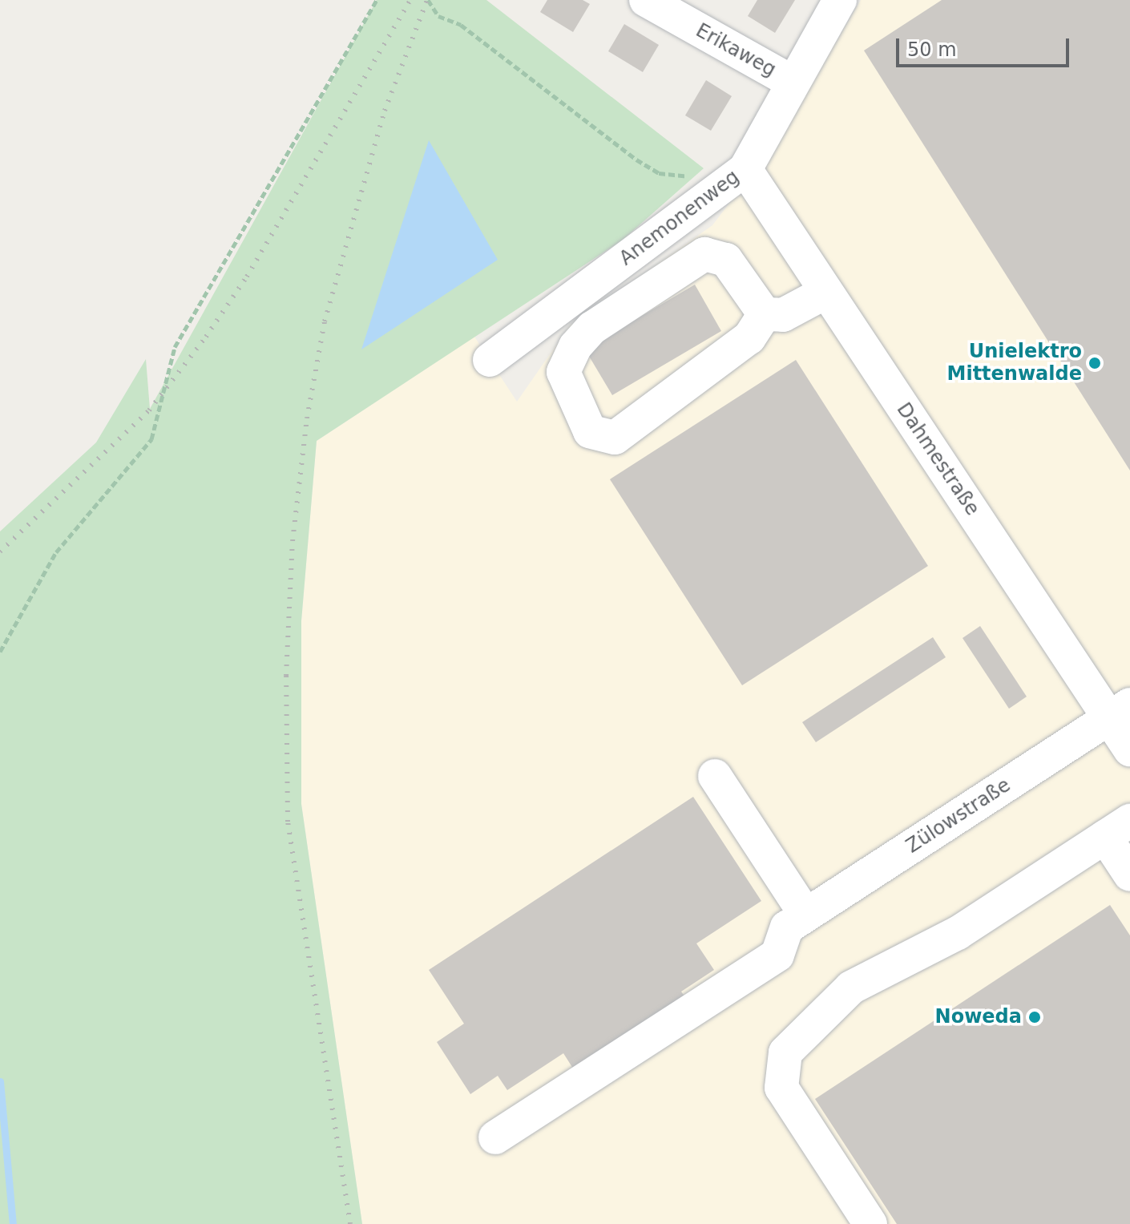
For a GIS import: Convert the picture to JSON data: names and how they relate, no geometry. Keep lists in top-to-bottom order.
{
  "streets": {
    "street": [
      "Erikaweg",
      "Anemonenweg",
      "Dahmestraße",
      "Zülowstraße"
    ]
  },
  "crossings": [
    ["Erikaweg", "Anemonenweg"],
    ["Anemonenweg", "Dahmestraße"],
    ["Dahmestraße", "Zülowstraße"]
  ],
  "places": ["Unielektro Mittenwalde", "Noweda"],
  "scale_bar": "50 m"
}
